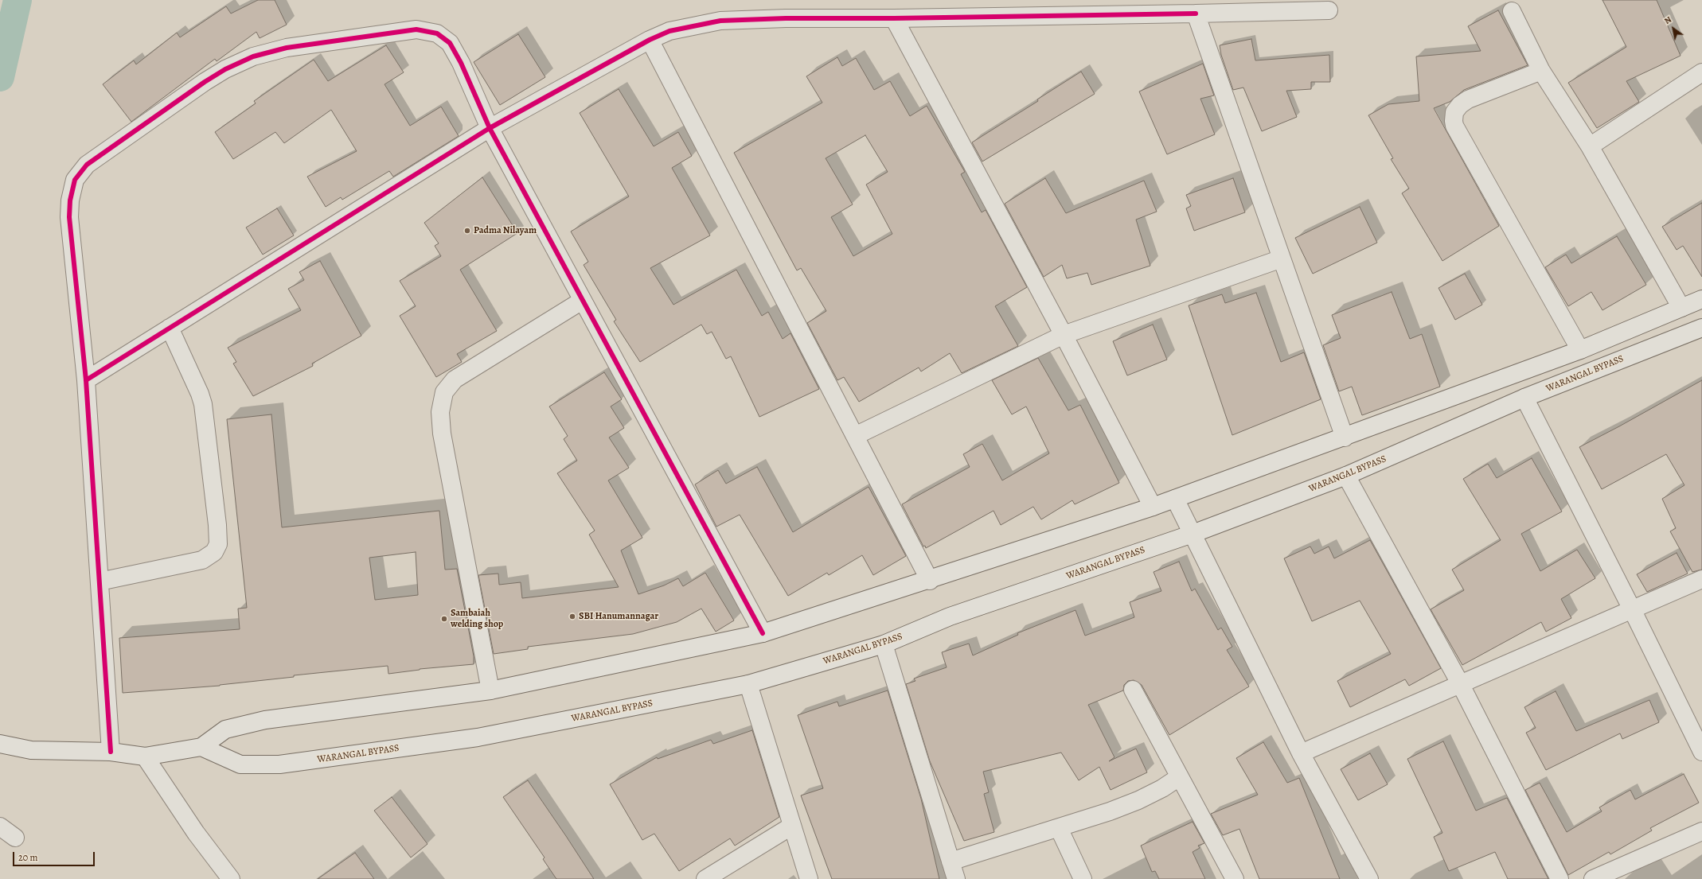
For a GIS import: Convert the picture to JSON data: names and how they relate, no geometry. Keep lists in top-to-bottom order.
{
  "streets": {
    "street": ["WARANGAL BYPASS"]
  },
  "places": ["Padma Nilayam", "SBI Hanumannagar", "Sambaiah welding shop"],
  "scale_bar": "20 m",
  "north": "top left"
}
